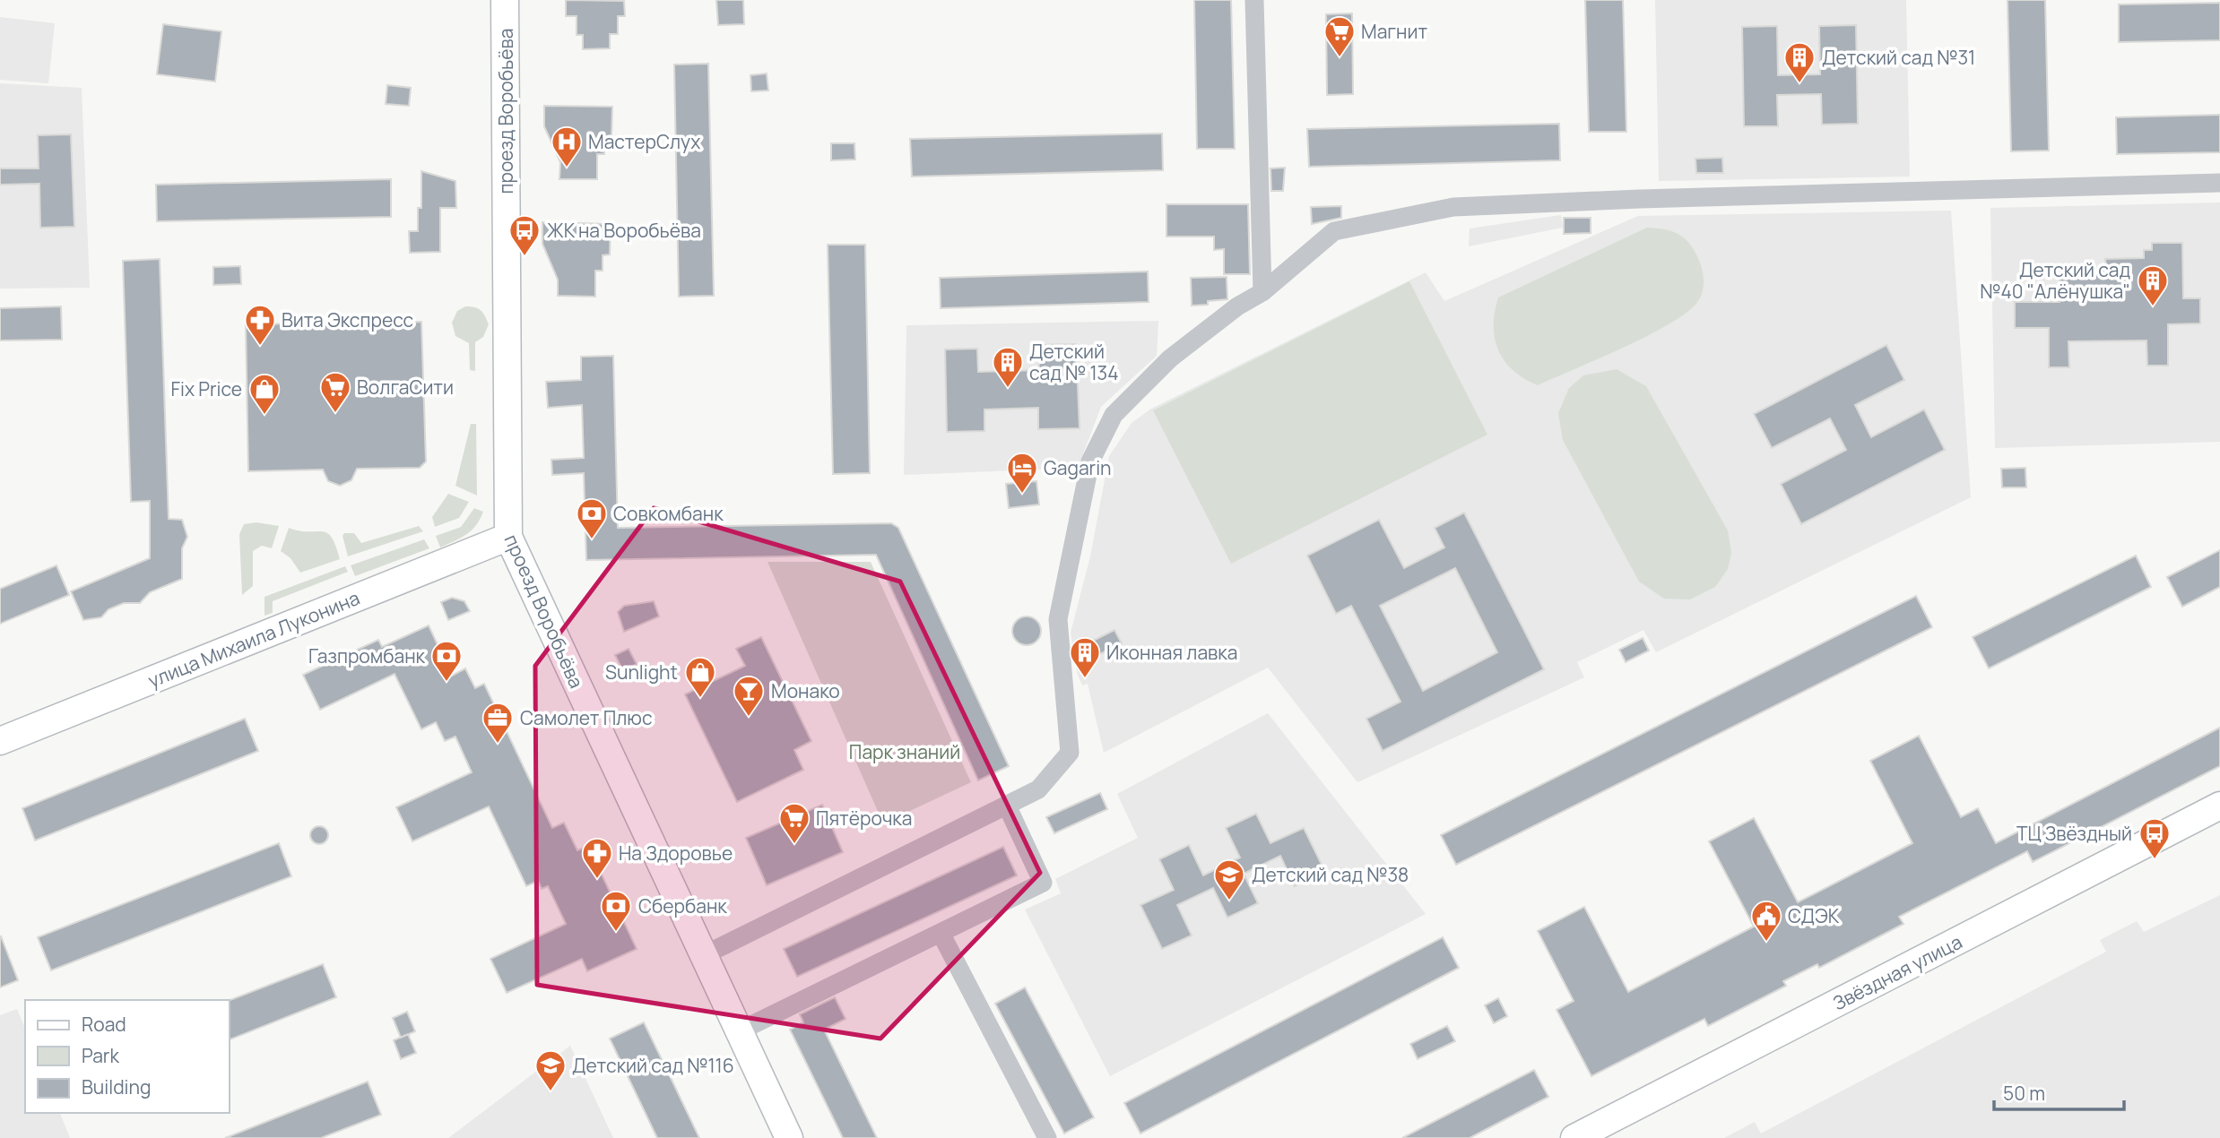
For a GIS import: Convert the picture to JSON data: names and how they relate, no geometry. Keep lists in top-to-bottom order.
{
  "streets": {
    "main road": ["проезд Воробьёва", "улица Михаила Луконина", "Звёздная улица"]
  },
  "crossings": [
    ["проезд Воробьёва", "улица Михаила Луконина"]
  ],
  "parks": ["Парк знаний"],
  "places": {
    "supermarket": ["Магнит", "ВолгаСити", "Пятёрочка"],
    "building": [
      "Детский сад №31",
      "Детский сад №40 \"Алёнушка\"",
      "Детский сад № 134",
      "Иконная лавка"
    ],
    "hospital": ["МастерСлух"],
    "bus stop": ["ЖК на Воробьёва", "ТЦ Звёздный"],
    "pharmacy": ["Вита Экспресс", "На Здоровье"],
    "shop": ["Fix Price", "Sunlight"],
    "hotel": ["Gagarin"],
    "bank": ["Совкомбанк", "Газпромбанк", "Сбербанк"],
    "bar": ["Монако"],
    "office": ["Самолет Плюс"],
    "school or university": ["Детский сад №38", "Детский сад №116"],
    "public building": ["СДЭК"]
  },
  "legend": ["Road", "Park", "Building"],
  "scale_bar": "50 m"
}
